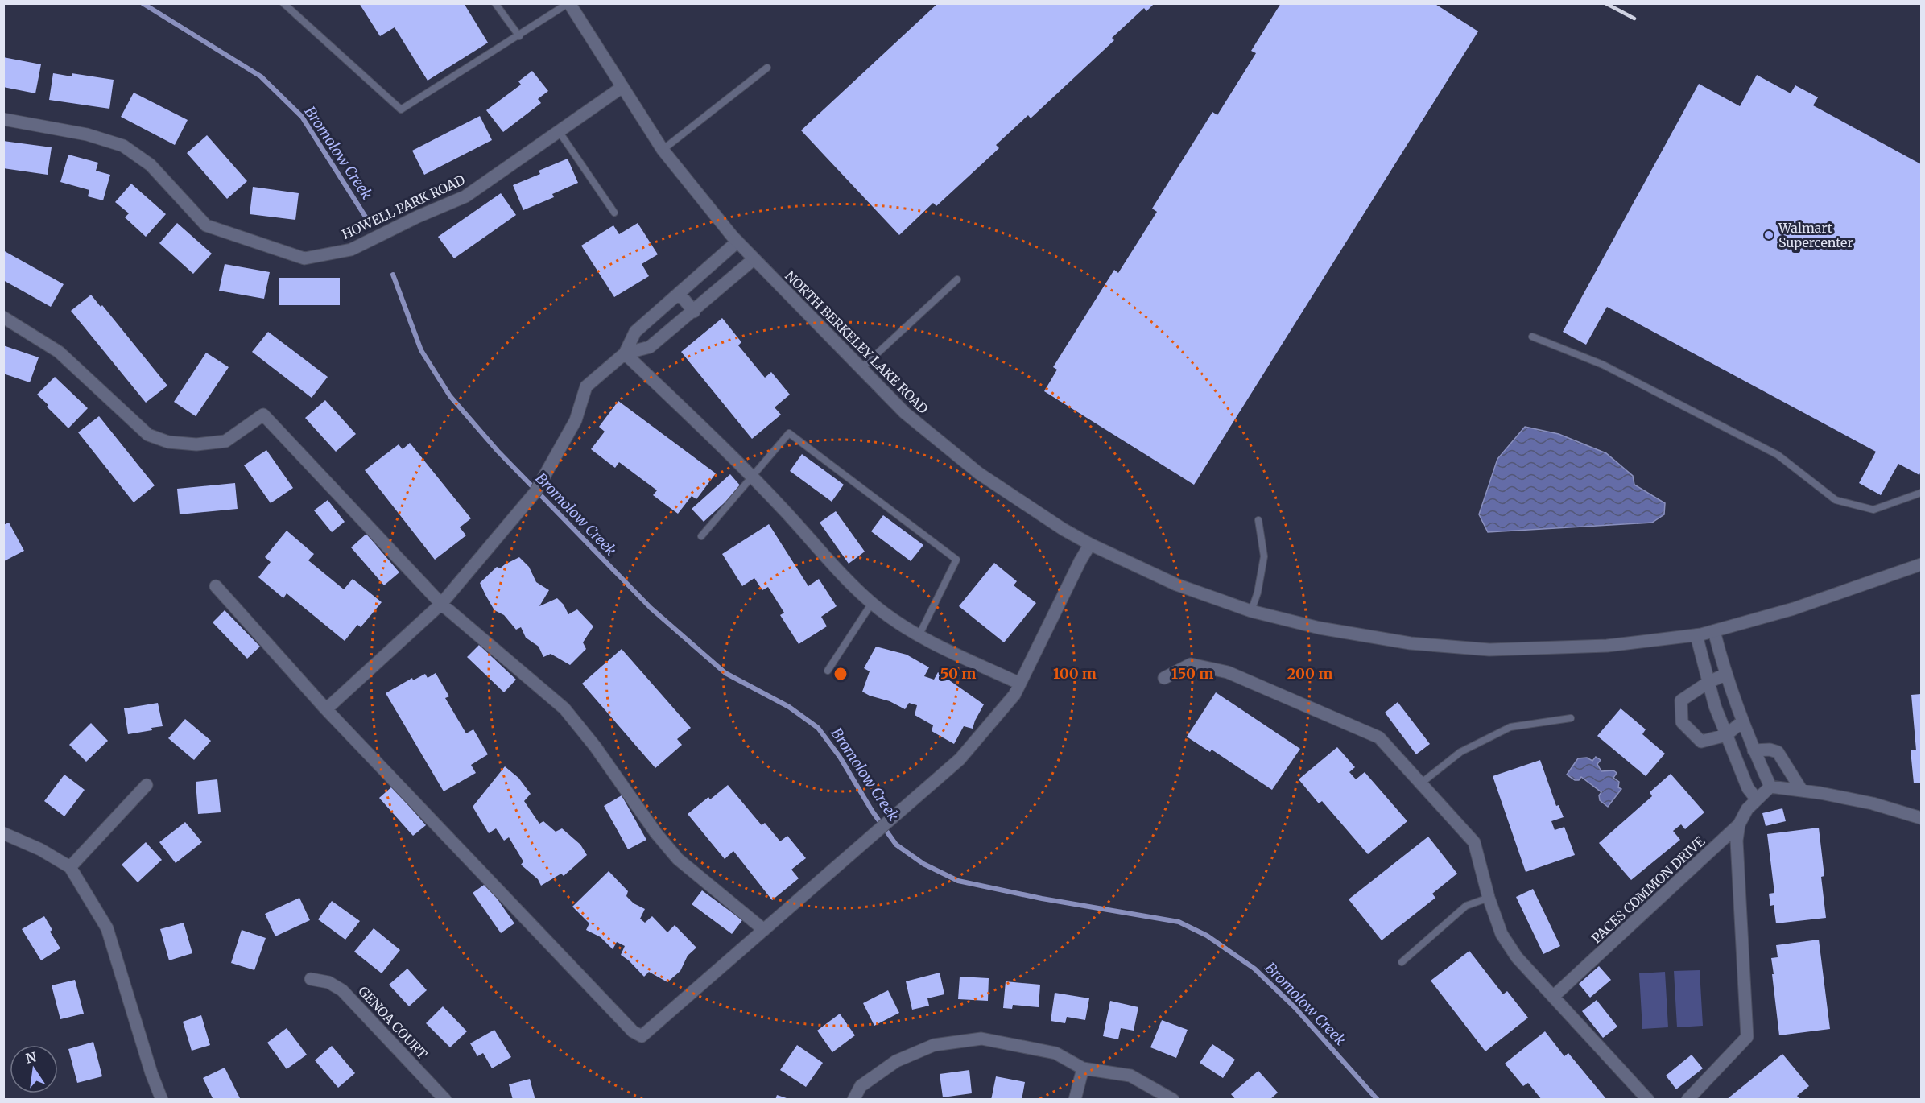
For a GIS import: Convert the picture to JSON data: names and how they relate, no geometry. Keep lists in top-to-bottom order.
{
  "streets": {
    "street": [
      "HOWELL PARK ROAD",
      "NORTH BERKELEY LAKE ROAD",
      "PACES COMMON DRIVE",
      "GENOA COURT"
    ]
  },
  "crossings": [
    ["HOWELL PARK ROAD", "NORTH BERKELEY LAKE ROAD"]
  ],
  "water": ["Bromolow Creek"],
  "places": ["Walmart Supercenter"],
  "north": "top",
  "rings": [
    "50 m",
    "100 m",
    "150 m",
    "200 m"
  ]
}
